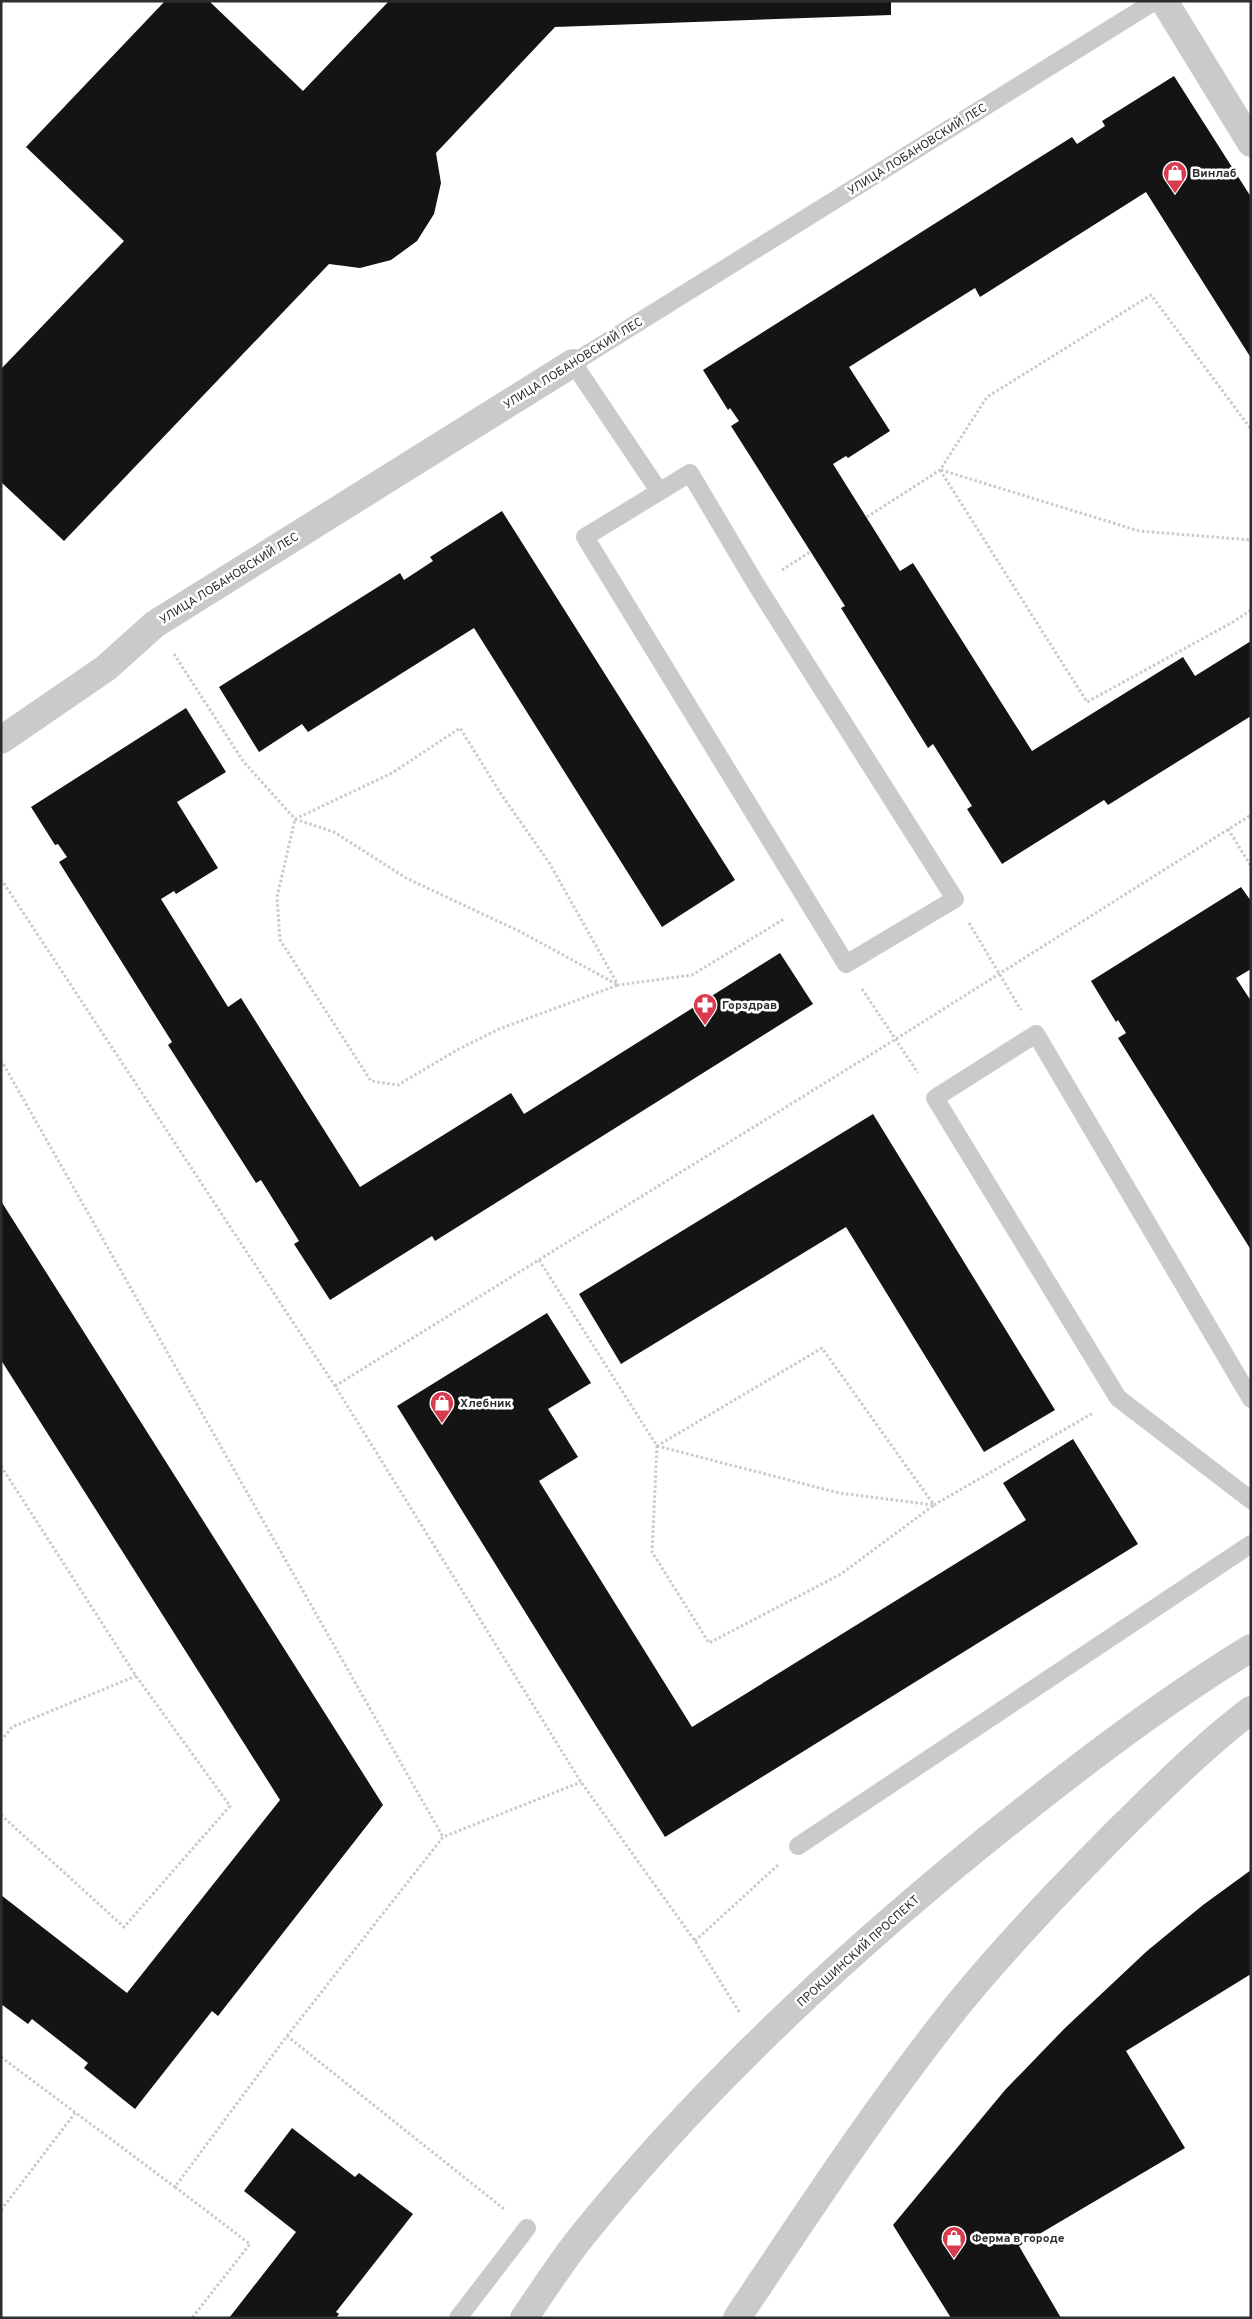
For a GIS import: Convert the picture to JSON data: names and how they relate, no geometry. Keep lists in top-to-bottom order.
{
  "streets": {
    "street": ["УЛИЦА ЛОБАНОВСКИЙ ЛЕС", "ПРОКШИНСКИЙ ПРОСПЕКТ"]
  },
  "places": {
    "shop": ["Винлаб", "Хлебник", "Ферма в городе"],
    "pharmacy": ["Горздрав"]
  }
}
